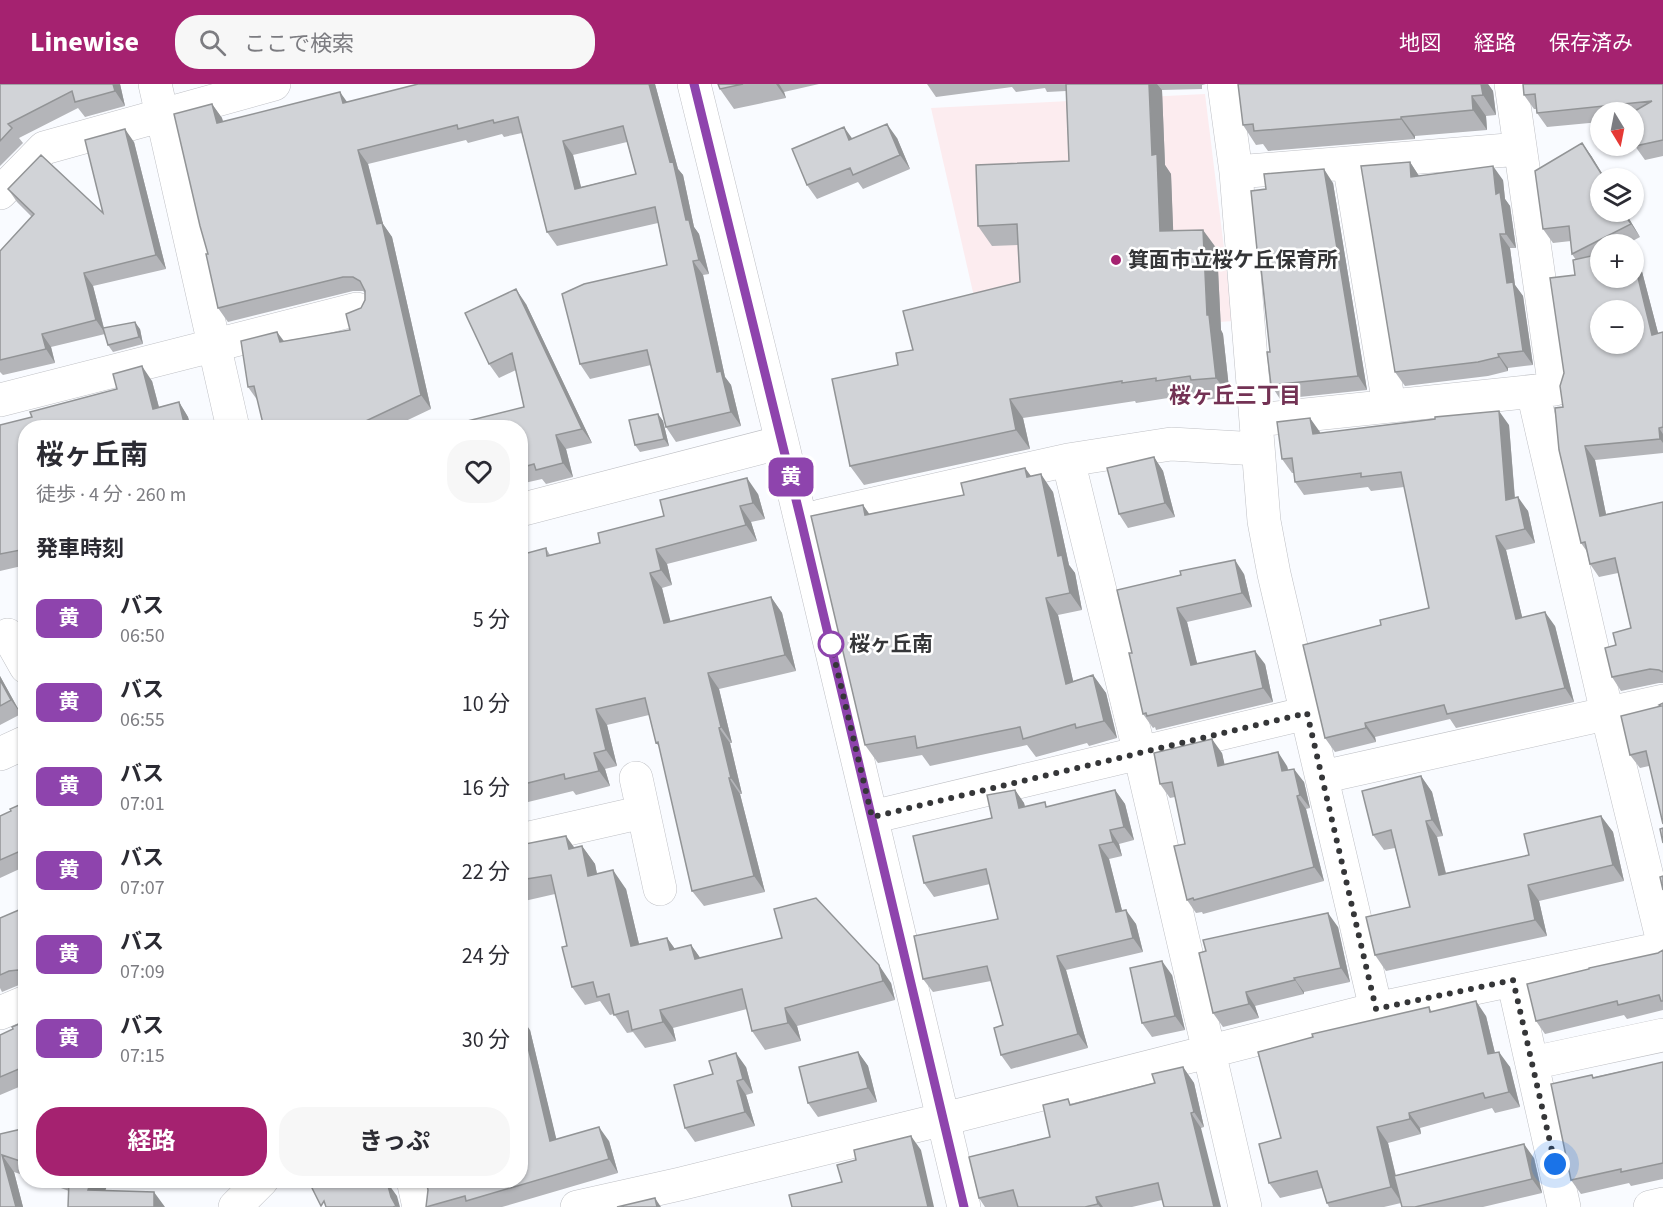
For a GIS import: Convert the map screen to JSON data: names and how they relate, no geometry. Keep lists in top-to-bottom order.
{
  "districts": ["桜ヶ丘三丁目"],
  "places": ["箕面市立桜ケ丘保育所", "桜ヶ丘南"],
  "lines": ["bus line 黄"],
  "north": "bottom",
  "page": {
    "header": "Linewise",
    "search": "ここで検索",
    "nav": ["地図", "経路", "保存済み"],
    "on_map": "黄",
    "map_buttons": ["+", "−"],
    "heading": [
      ["桜ヶ丘南", "徒歩 · 4 分 · 260 m"],
      "発車時刻"
    ],
    "list": [
      {
        "mark": "黄",
        "name": "バス",
        "note": "06:50",
        "value": "5 分"
      },
      {
        "mark": "黄",
        "name": "バス",
        "note": "06:55",
        "value": "10 分"
      },
      {
        "mark": "黄",
        "name": "バス",
        "note": "07:01",
        "value": "16 分"
      },
      {
        "mark": "黄",
        "name": "バス",
        "note": "07:07",
        "value": "22 分"
      },
      {
        "mark": "黄",
        "name": "バス",
        "note": "07:09",
        "value": "24 分"
      },
      {
        "mark": "黄",
        "name": "バス",
        "note": "07:15",
        "value": "30 分"
      }
    ],
    "buttons": ["経路", "きっぷ"]
  }
}
